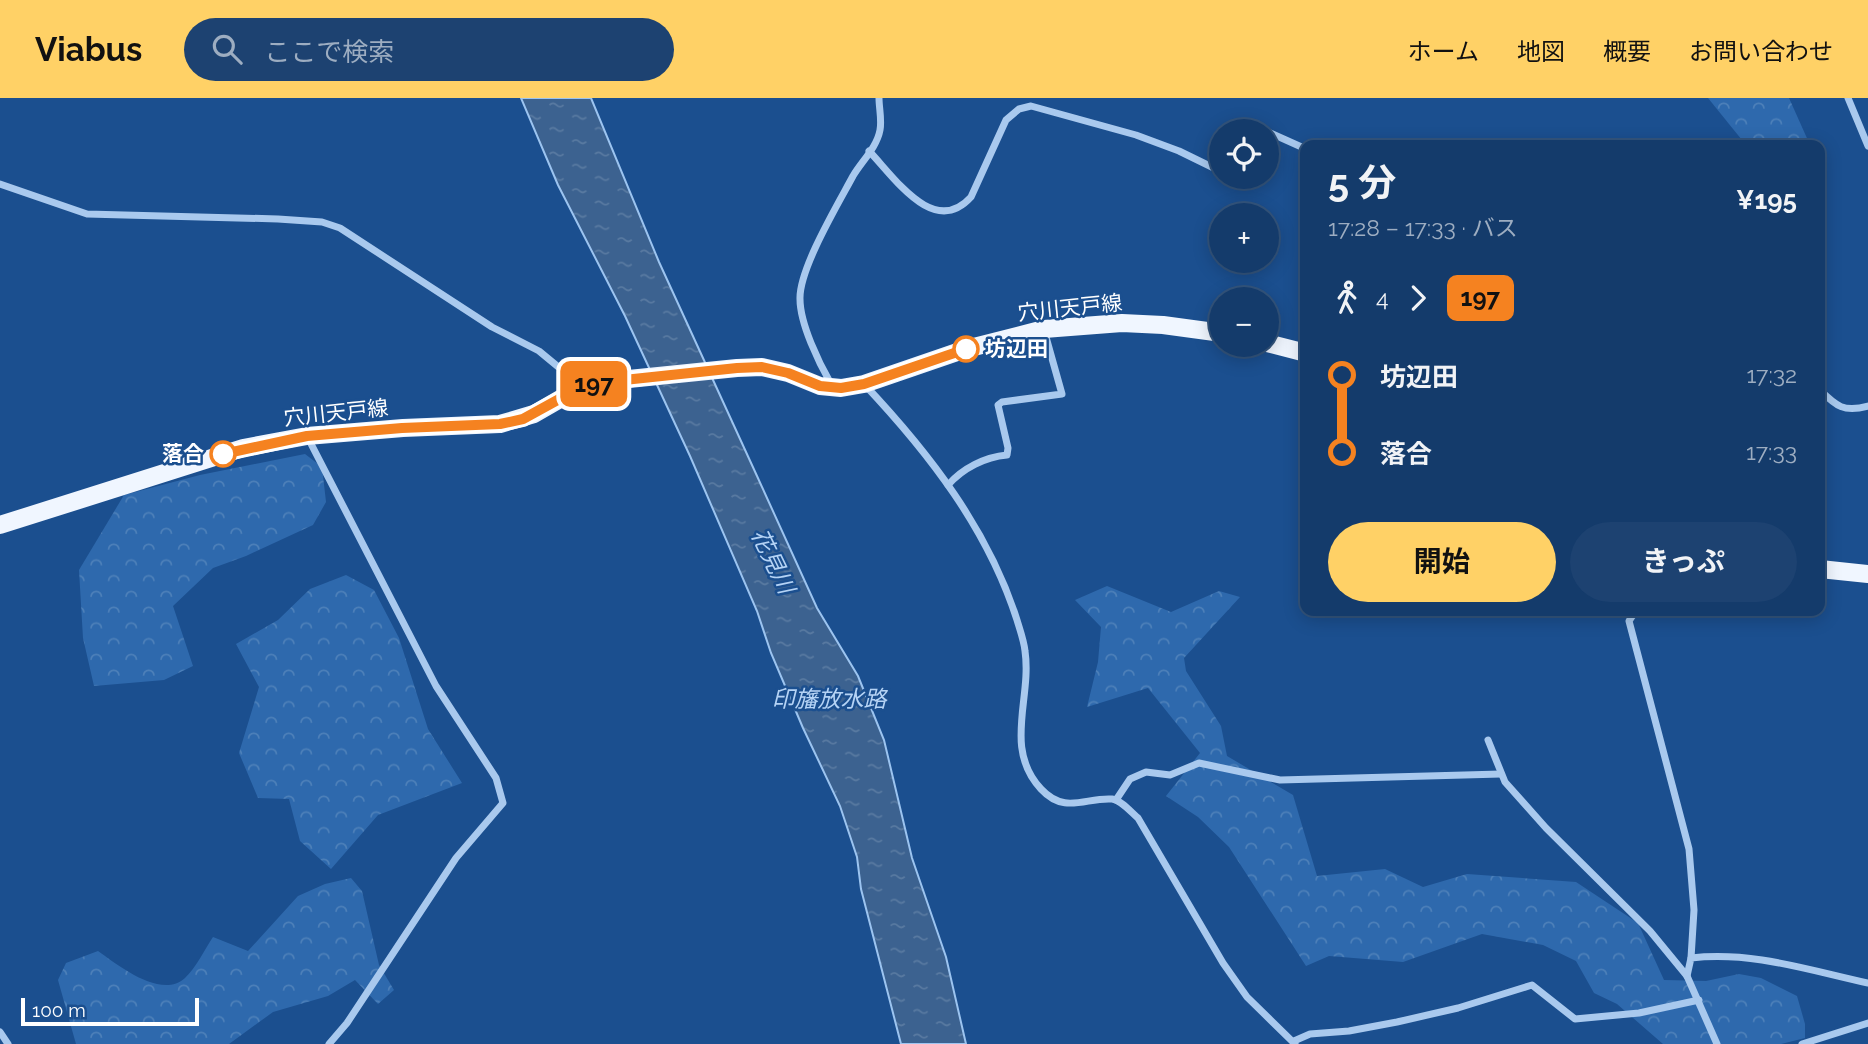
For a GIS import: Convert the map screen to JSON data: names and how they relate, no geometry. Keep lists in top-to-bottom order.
{
  "streets": {
    "main road": ["穴川天戸線"]
  },
  "water": ["花見川", "印旛放水路"],
  "places": ["坊辺田", "落合"],
  "lines": ["bus line 197"],
  "scale_bar": "100 m",
  "page": {
    "header": "Viabus",
    "search": "ここで検索",
    "nav": [
      "ホーム",
      "地図",
      "概要",
      "お問い合わせ"
    ],
    "on_map": "197",
    "map_buttons": ["+", "−"],
    "heading": ["5 分", "17:28 – 17:33 · バス", "¥195"],
    "legs": ["4", "197"],
    "list": [
      {
        "name": "坊辺田",
        "value": "17:32"
      },
      {
        "name": "落合",
        "value": "17:33"
      }
    ],
    "buttons": ["開始", "きっぷ"],
    "scale": "100 m"
  }
}
